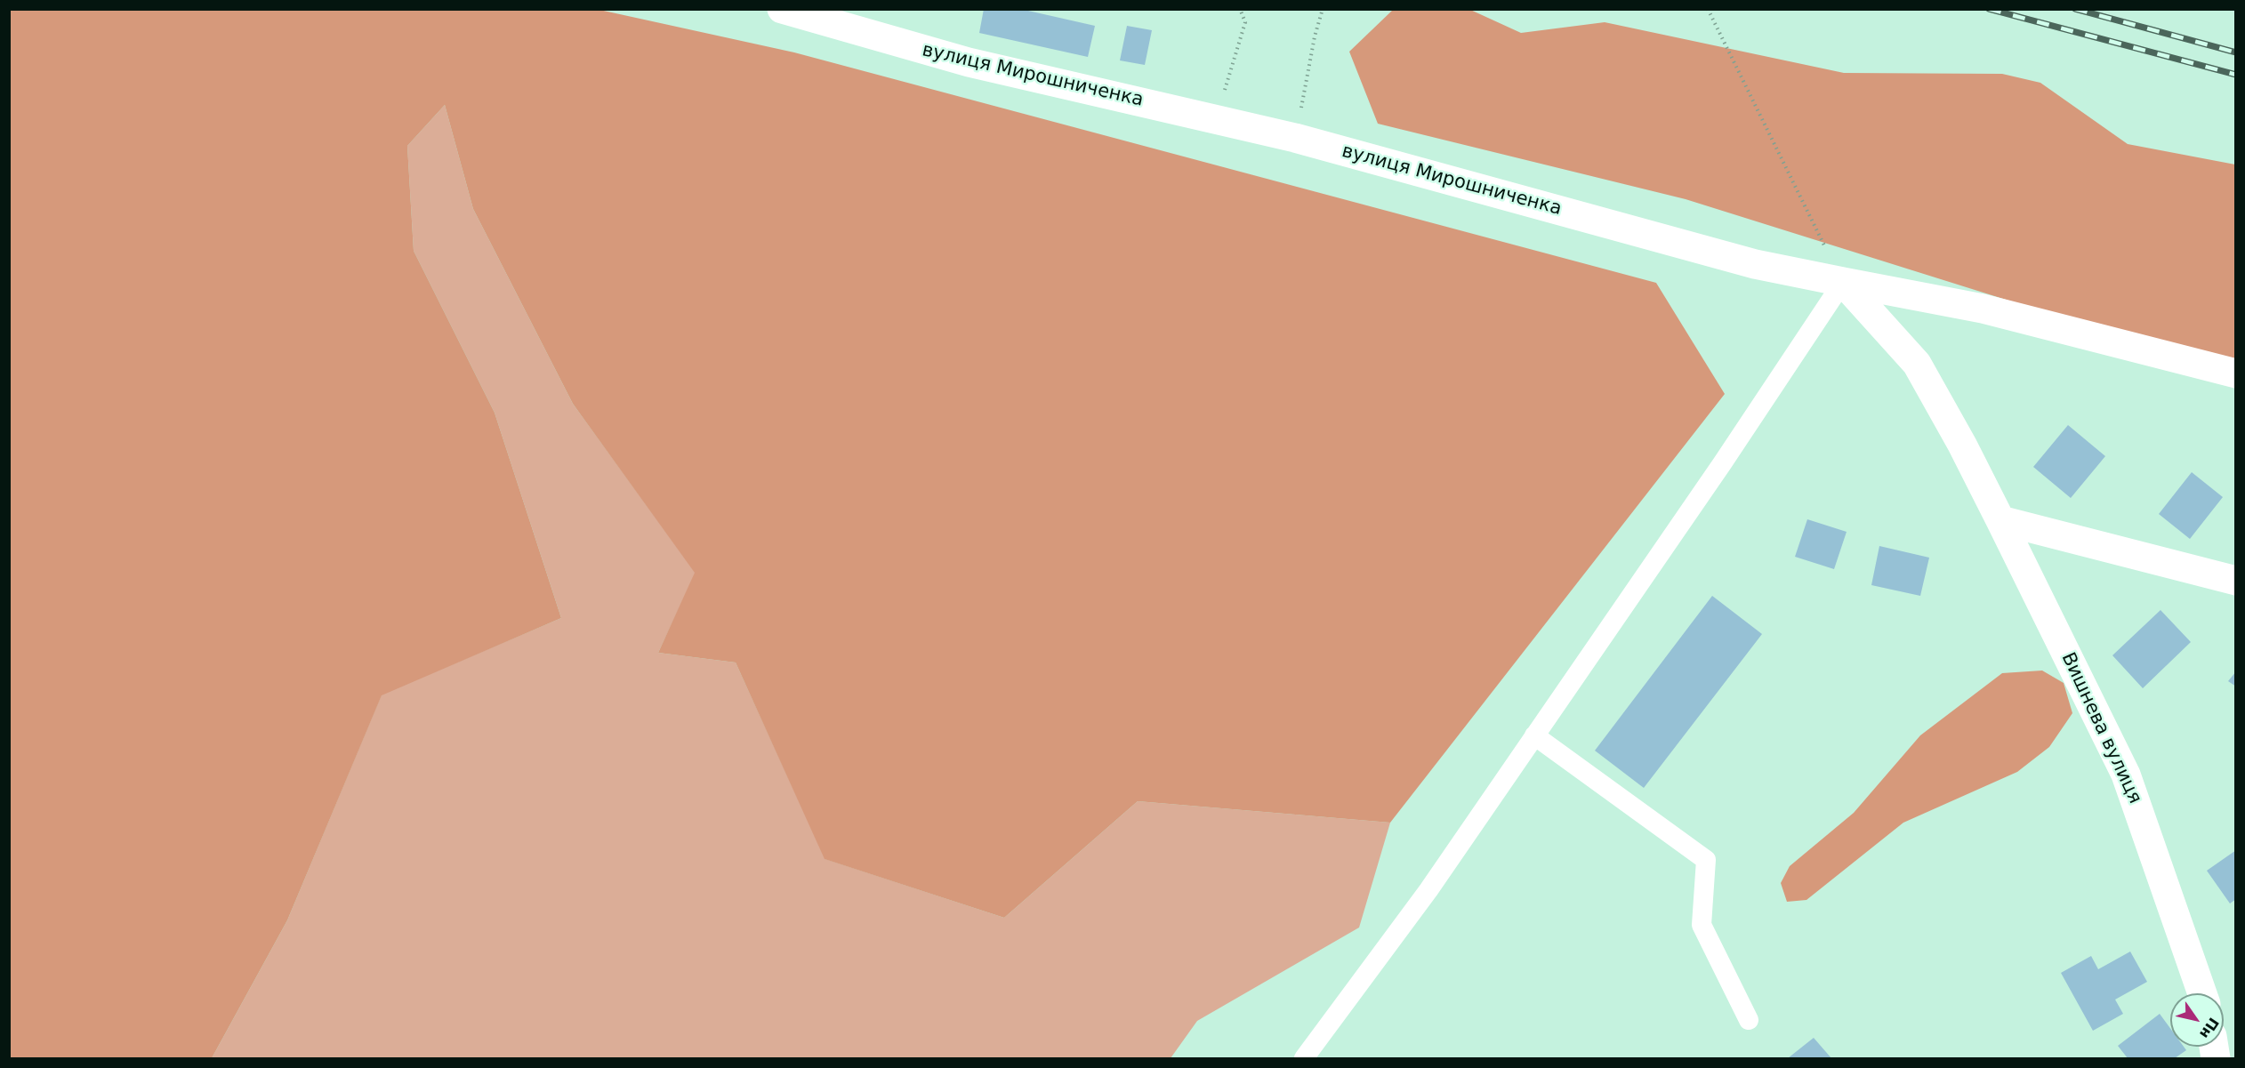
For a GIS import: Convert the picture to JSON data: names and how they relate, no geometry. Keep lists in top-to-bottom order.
{
  "streets": {
    "street": ["вулиця Мирошниченка", "Вишнева вулиця"]
  },
  "north": "bottom right"
}
